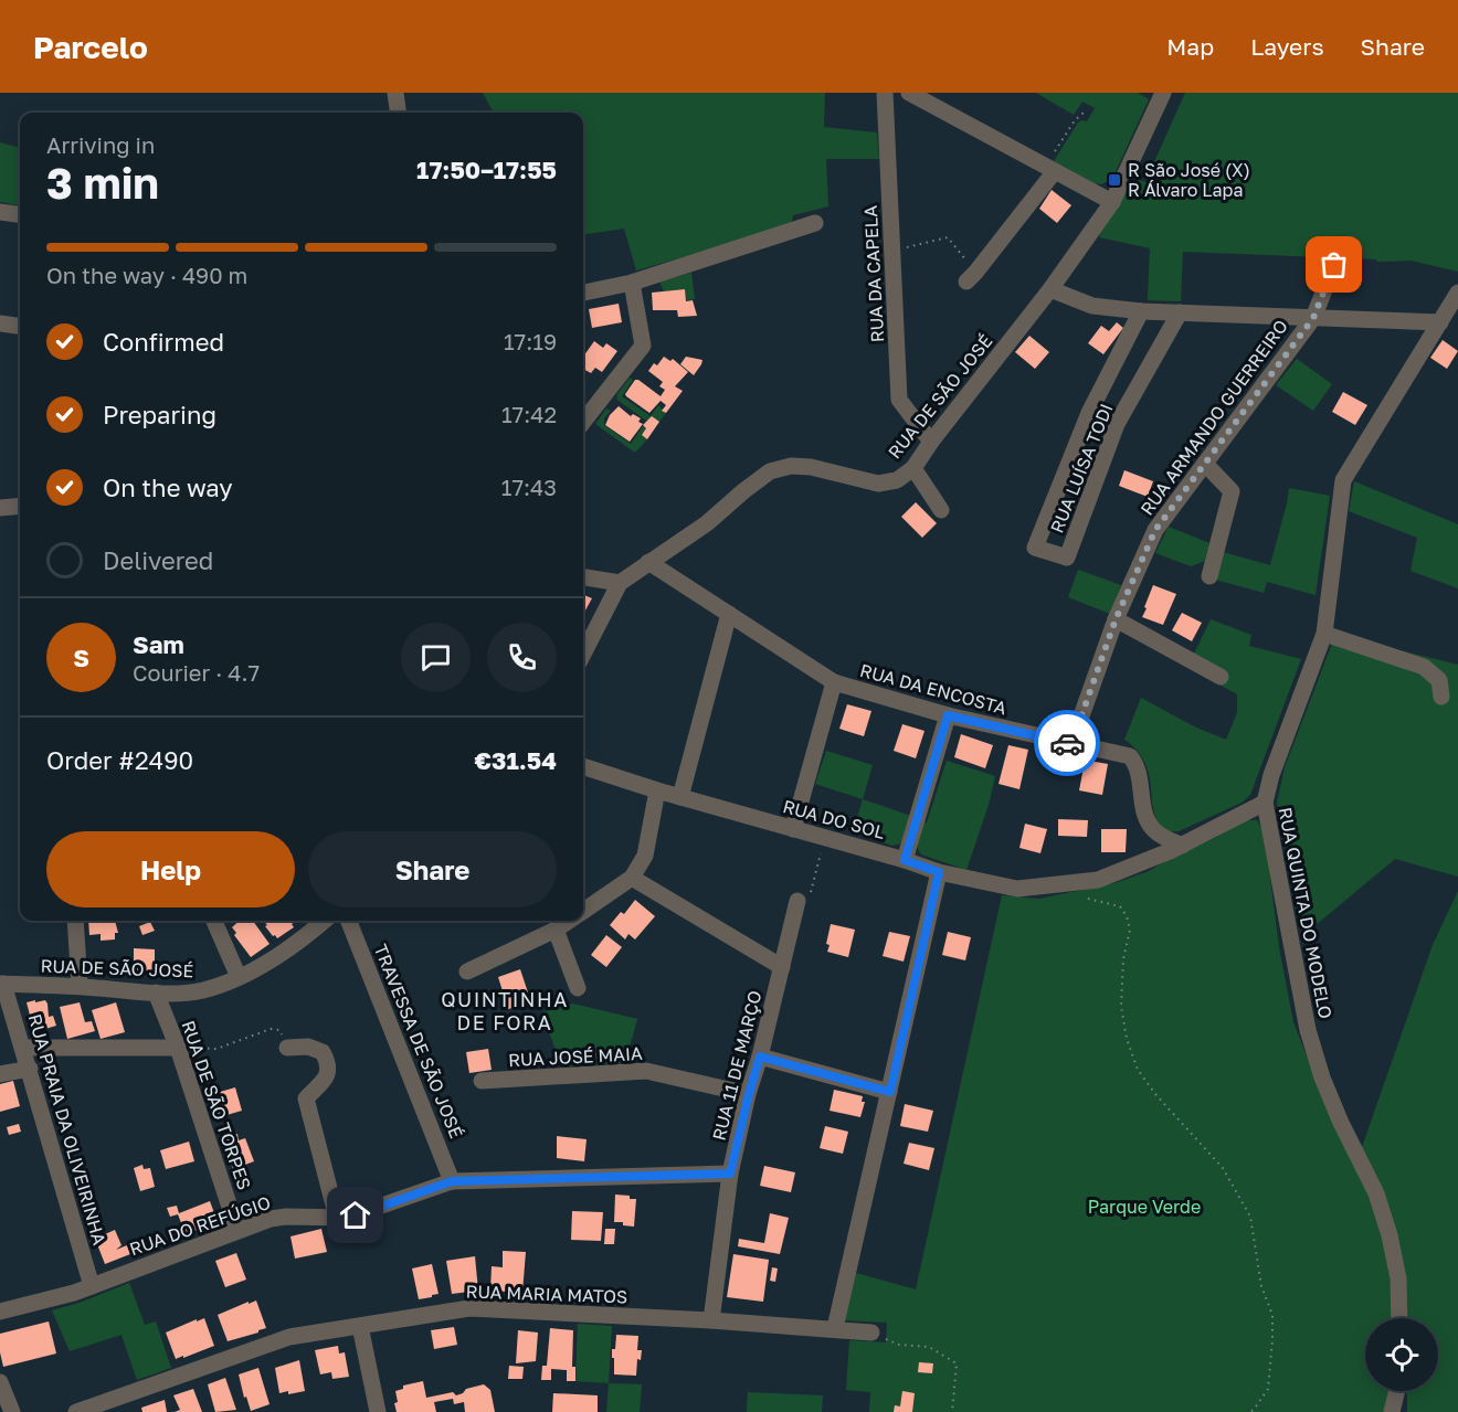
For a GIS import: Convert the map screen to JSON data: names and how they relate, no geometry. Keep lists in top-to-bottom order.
{
  "streets": {
    "street": [
      "RUA DA CAPELA",
      "RUA DE SÃO JOSÉ",
      "RUA ARMANDO GUERREIRO",
      "RUA LUÍSA TODI",
      "RUA DA ENCOSTA",
      "RUA DO SOL",
      "RUA QUINTA DO MODELO",
      "TRAVESSA DE SÃO JOSÉ",
      "RUA JOSÉ MAIA",
      "RUA 11 DE MARÇO",
      "RUA DE SÃO TORPES",
      "RUA PRAIA DA OLIVEIRINHA",
      "RUA DO REFÚGIO",
      "RUA MARIA MATOS"
    ]
  },
  "crossings": [
    ["RUA DA CAPELA", "RUA DE SÃO JOSÉ"],
    ["RUA DE SÃO JOSÉ", "RUA DA ENCOSTA"],
    ["RUA DE SÃO JOSÉ", "RUA DE SÃO TORPES"],
    ["RUA DE SÃO JOSÉ", "RUA PRAIA DA OLIVEIRINHA"],
    ["RUA ARMANDO GUERREIRO", "RUA DA ENCOSTA"],
    ["RUA DA ENCOSTA", "RUA DO SOL"],
    ["RUA DO SOL", "RUA QUINTA DO MODELO"],
    ["TRAVESSA DE SÃO JOSÉ", "RUA DO REFÚGIO"],
    ["RUA JOSÉ MAIA", "RUA 11 DE MARÇO"],
    ["RUA 11 DE MARÇO", "RUA DO REFÚGIO"],
    ["RUA 11 DE MARÇO", "RUA MARIA MATOS"],
    ["RUA DE SÃO TORPES", "RUA DO REFÚGIO"],
    ["RUA PRAIA DA OLIVEIRINHA", "RUA DO REFÚGIO"]
  ],
  "districts": ["QUINTINHA DE FORA"],
  "parks": ["Parque Verde"],
  "places": {
    "transit": ["R São José (X) R Álvaro Lapa"]
  },
  "page": {
    "header": "Parcelo",
    "nav": ["Map", "Layers", "Share"],
    "heading": ["3 min", "Arriving in", "17:50–17:55"],
    "panel": [
      "Sam",
      "Courier · 4.7",
      "Order #2490",
      "€31.54"
    ],
    "bar": "On the way · 490 m",
    "list": [
      ["Confirmed", "17:19"],
      ["Preparing", "17:42"],
      ["On the way", "17:43"],
      "Delivered"
    ],
    "round": "S",
    "buttons": ["Help", "Share"]
  }
}
